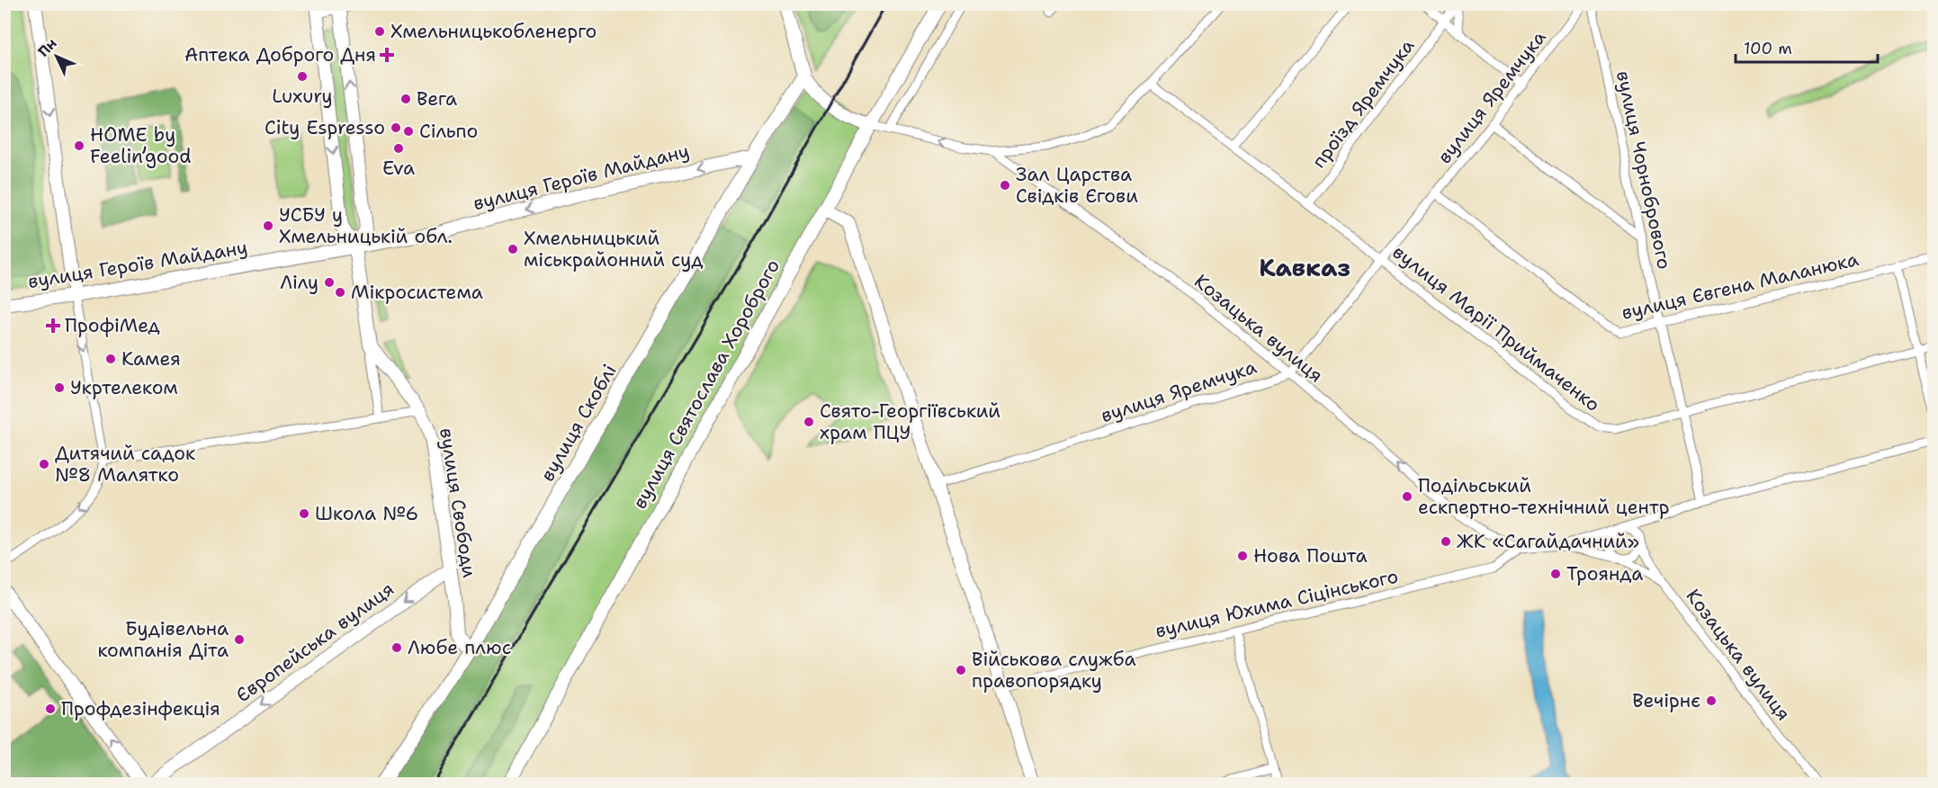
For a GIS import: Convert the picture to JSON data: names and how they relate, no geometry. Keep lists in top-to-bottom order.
{
  "streets": {
    "main road": ["вулиця Скоблі"],
    "street": [
      "вулиця Яремчука",
      "проїзд Яремчука",
      "вулиця Чорнобрового",
      "вулиця Героїв Майдану",
      "вулиця Євгена Маланюка",
      "Козацька вулиця",
      "вулиця Марії Приймаченко",
      "вулиця Святослава Хороброго",
      "вулиця Свободи",
      "вулиця Юхима Сіцінського",
      "Європейська вулиця"
    ]
  },
  "crossings": [
    ["вулиця Яремчука", "вулиця Євгена Маланюка"],
    ["вулиця Яремчука", "Козацька вулиця"],
    ["вулиця Яремчука", "вулиця Марії Приймаченко"],
    ["проїзд Яремчука", "вулиця Марії Приймаченко"],
    ["вулиця Чорнобрового", "вулиця Євгена Маланюка"],
    ["вулиця Чорнобрового", "вулиця Марії Приймаченко"],
    ["вулиця Героїв Майдану", "вулиця Скоблі"],
    ["вулиця Героїв Майдану", "вулиця Свободи"],
    ["Козацька вулиця", "вулиця Святослава Хороброго"],
    ["Козацька вулиця", "вулиця Юхима Сіцінського"],
    ["вулиця Скоблі", "вулиця Свободи"],
    ["вулиця Свободи", "Європейська вулиця"]
  ],
  "one_way": ["вулиця Героїв Майдану", "Європейська вулиця"],
  "districts": ["Кавказ"],
  "places": {
    "other": [
      "Хмельницькобленерго",
      "Luxury",
      "Вега",
      "City Espresso",
      "Сільпо",
      "HOME by Feelin’good",
      "Eva",
      "Зал Царства Свідків Єгови",
      "УСБУ у Хмельницькій обл.",
      "Хмельницький міськрайонний суд",
      "Лілу",
      "Мікросистема",
      "Камея",
      "Укртелеком",
      "Свято-Георгіївський храм ПЦУ",
      "Дитячий садок №8 Малятко",
      "Подільський ескпертно-технічний центр",
      "Школа №6",
      "ЖК «Сагайдачний»",
      "Нова Пошта",
      "Троянда",
      "Будівельна компанія Діта",
      "Любе плюс",
      "Військова служба правопорядку",
      "Вечірнє",
      "Профдезінфекція"
    ],
    "health": ["Аптека Доброго Дня", "ПрофіМед"]
  },
  "scale_bar": "100 m",
  "north": "top left"
}
